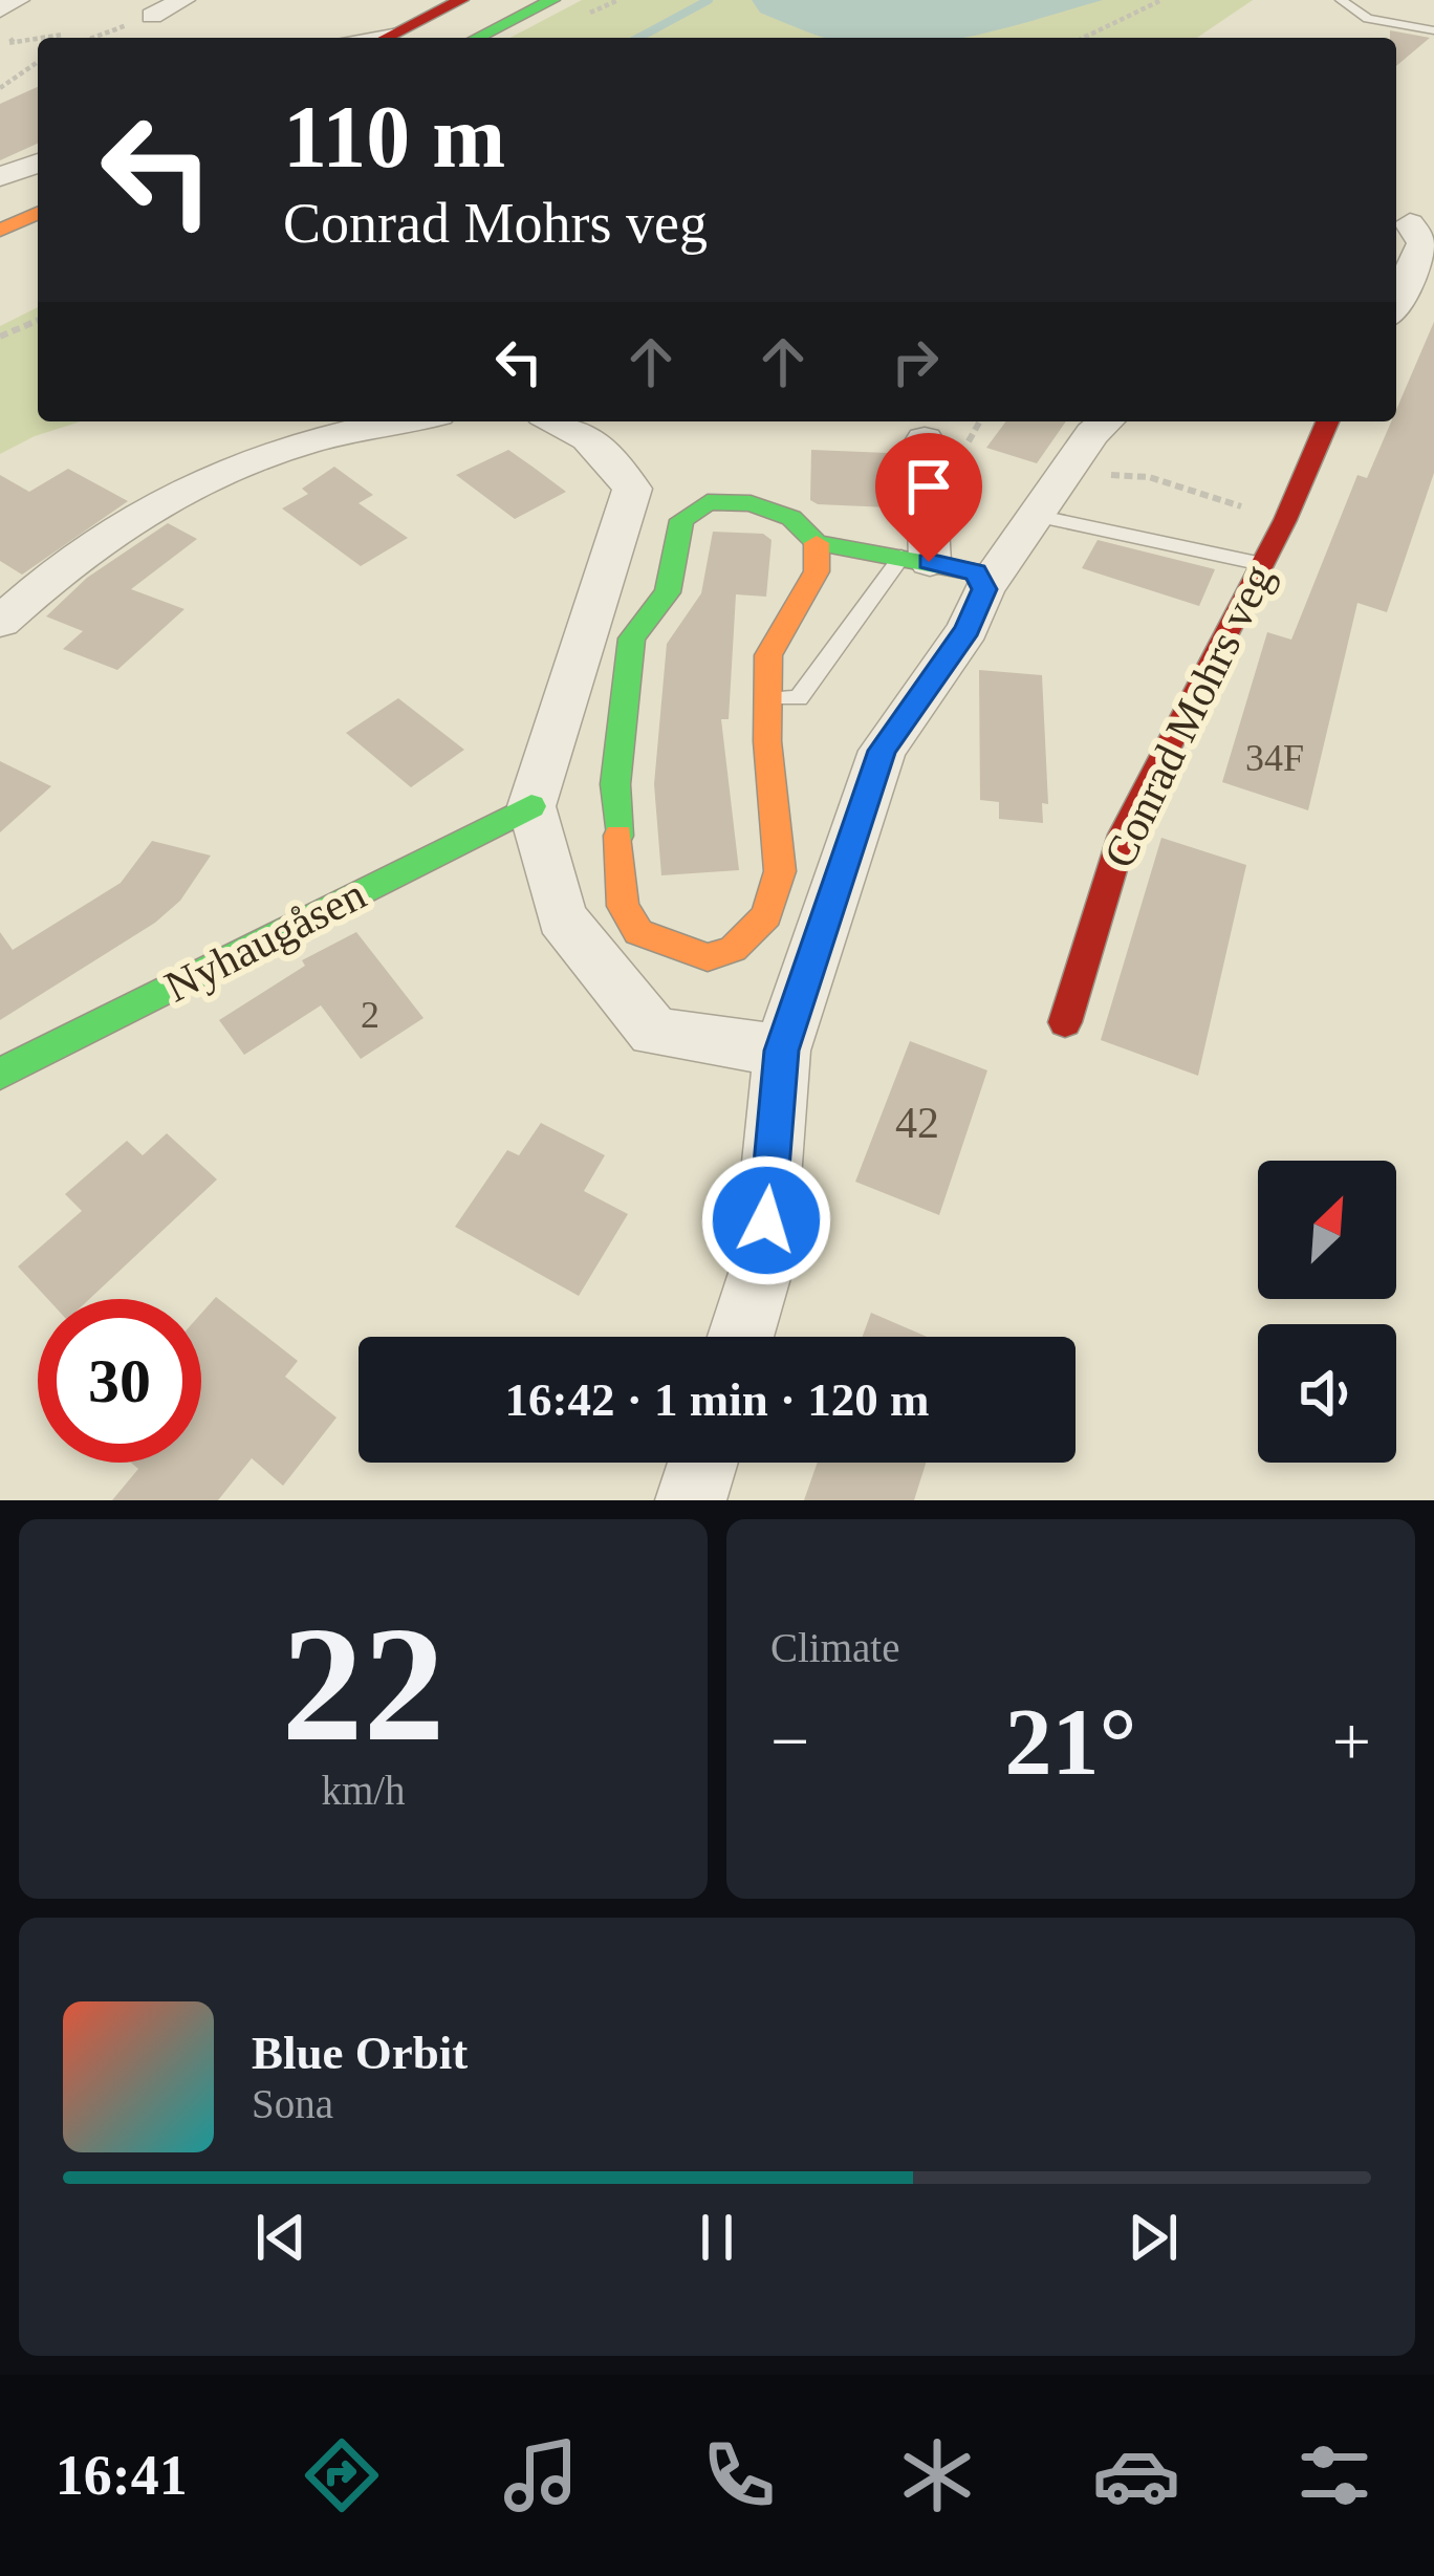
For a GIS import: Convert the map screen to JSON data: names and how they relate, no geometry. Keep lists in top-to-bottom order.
{
  "streets": {
    "main road": ["Conrad Mohrs veg", "Nyhaugåsen"]
  },
  "house_numbers": ["34F", "2", "42"],
  "north": "top right",
  "page": {
    "turn": ["110 m", "Conrad Mohrs veg"],
    "limit": "30",
    "trip": "16:42 · 1 min · 120 m",
    "tile": [
      ["22", "km/h"],
      "Climate"
    ],
    "heat": ["−", "21°", "+"],
    "song": ["Blue Orbit", "Sona"],
    "tabs": "16:41"
  }
}
